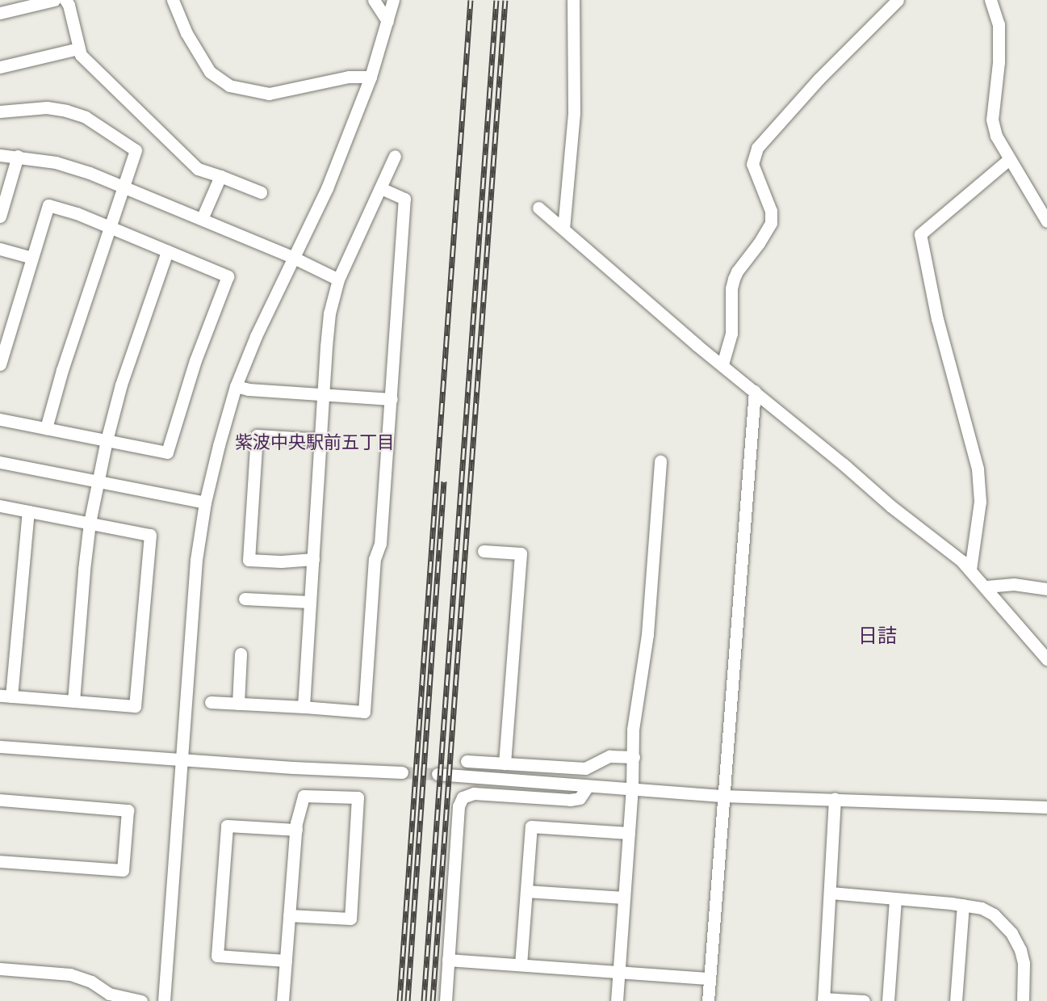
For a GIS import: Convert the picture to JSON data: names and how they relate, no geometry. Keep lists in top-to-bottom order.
{
  "districts": ["紫波中央駅前五丁目", "日詰"]
}
